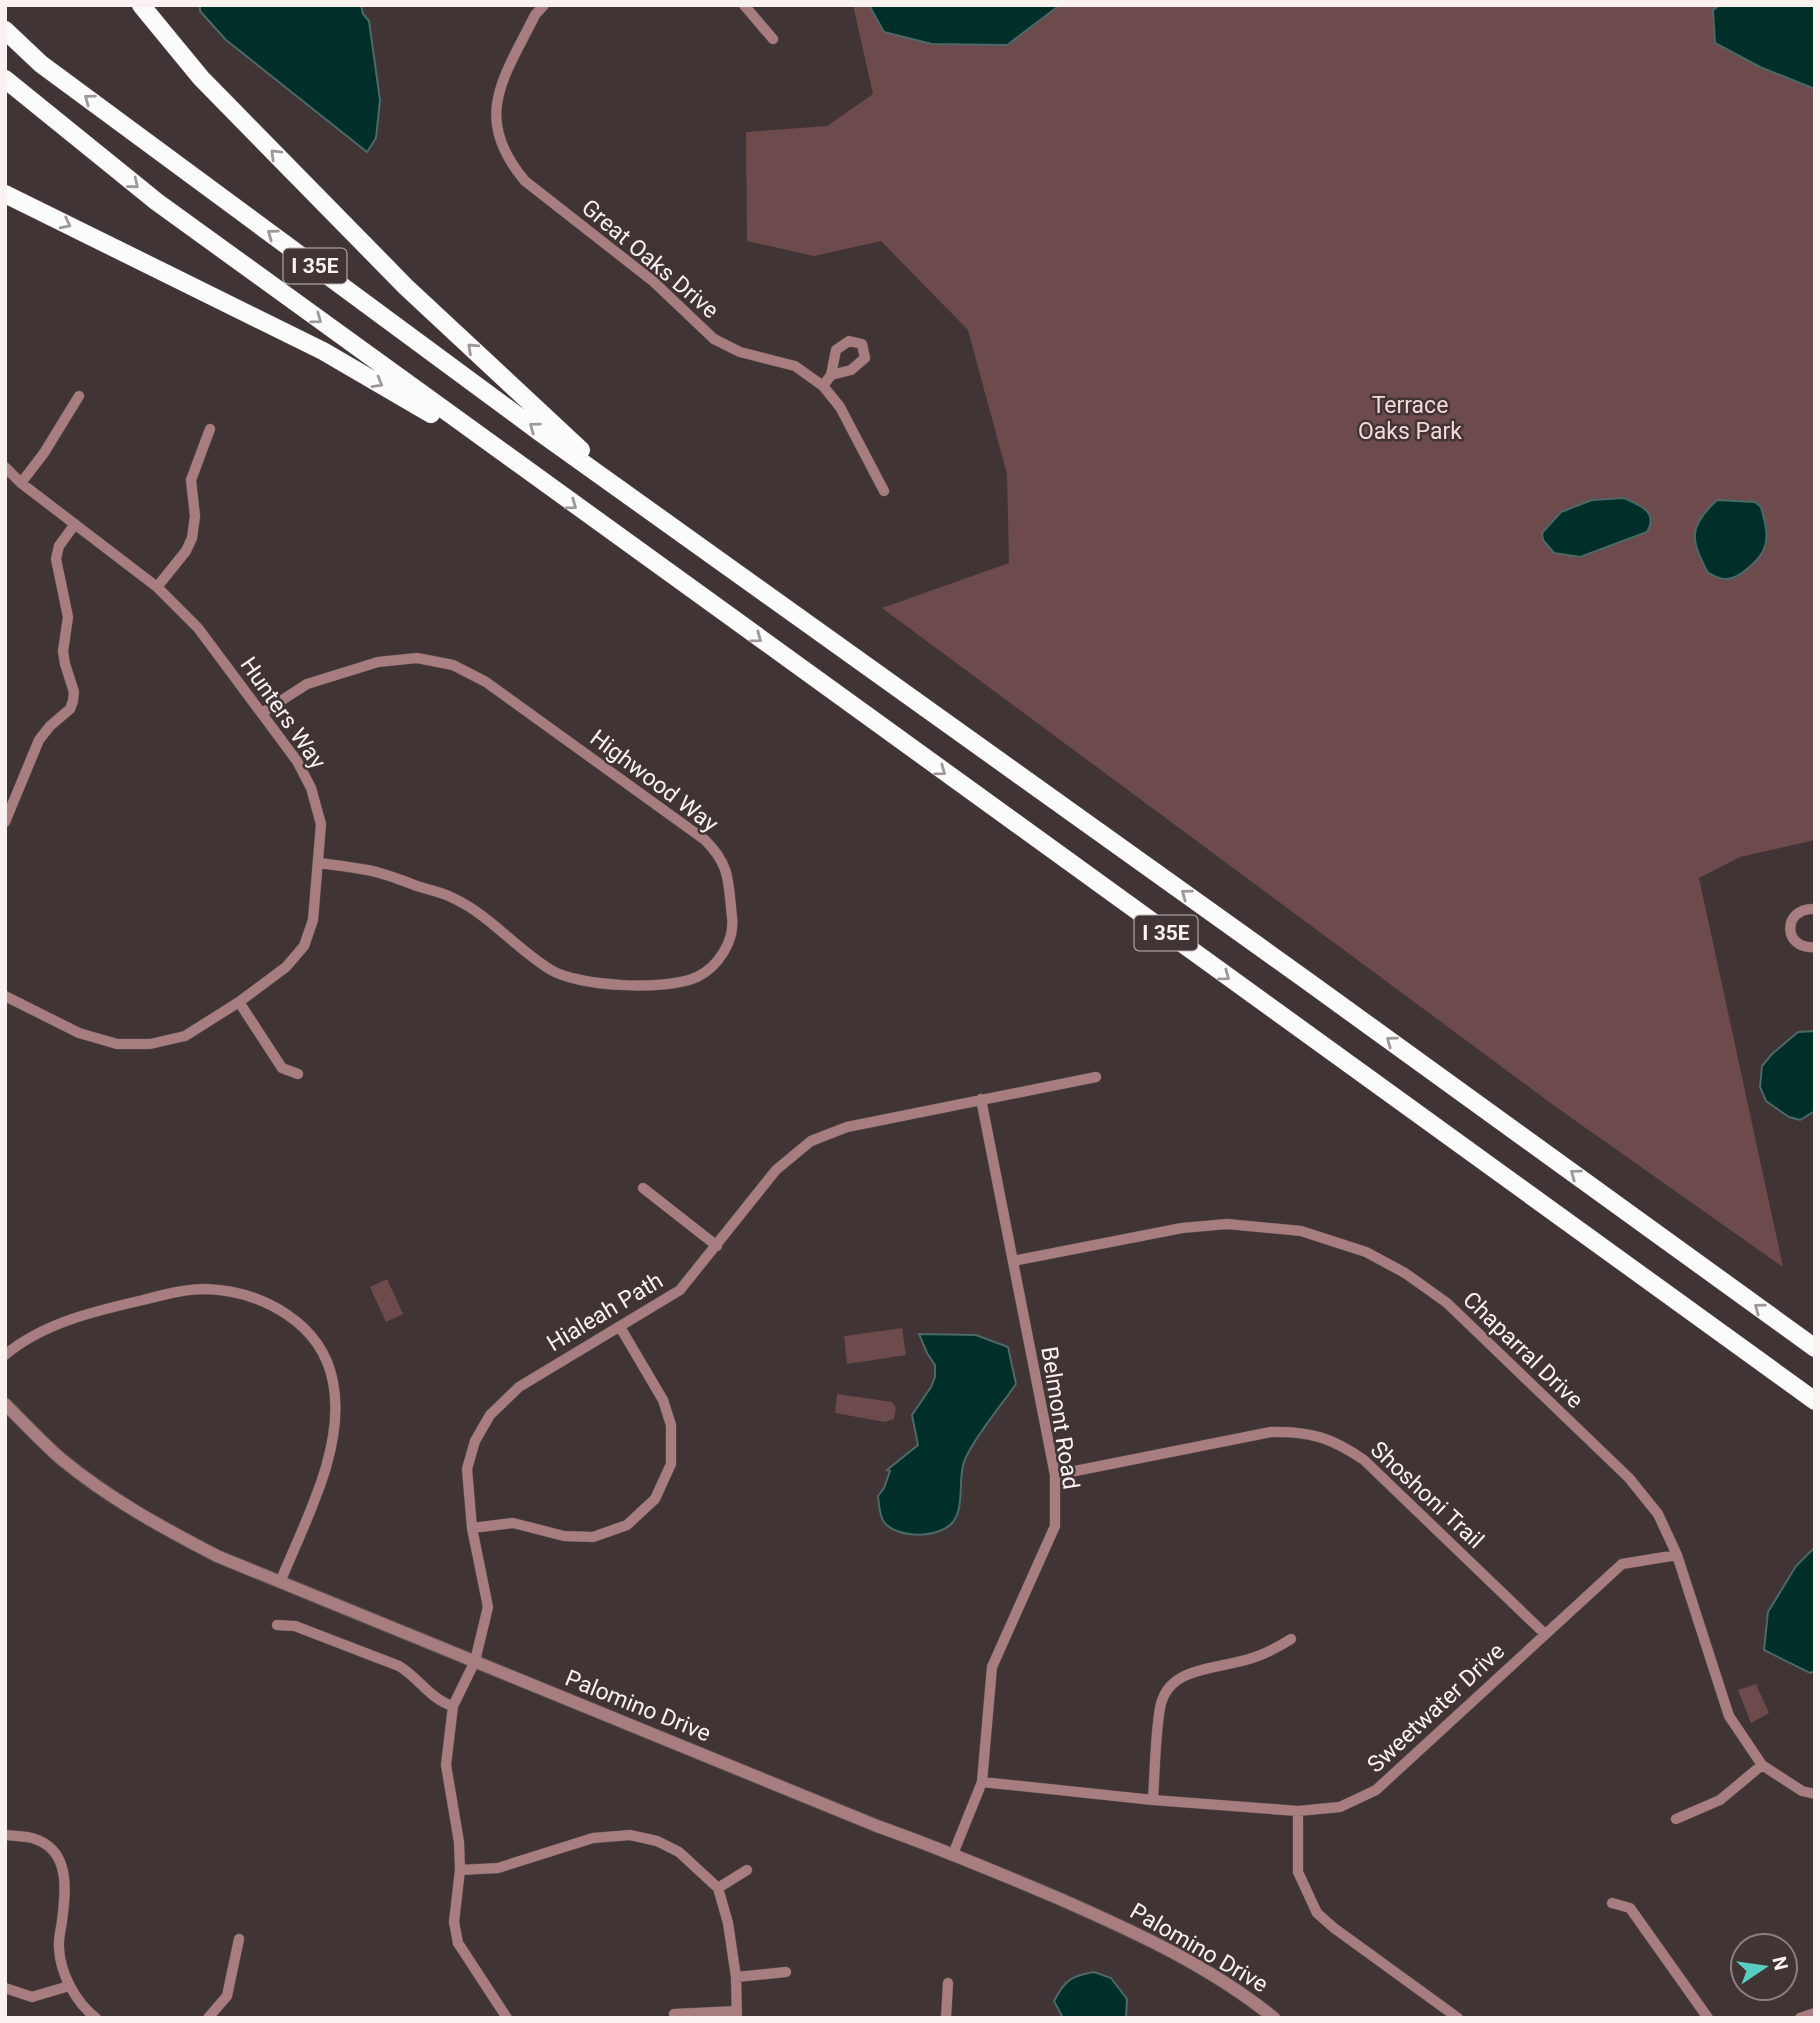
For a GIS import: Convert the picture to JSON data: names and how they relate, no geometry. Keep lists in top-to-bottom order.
{
  "streets": {
    "highway": ["I 35E"],
    "street": [
      "Great Oaks Drive",
      "Hunters Way",
      "Highwood Way",
      "Hialeah Path",
      "Chaparral Drive",
      "Belmont Road",
      "Shoshoni Trail",
      "Palomino Drive",
      "Sweetwater Drive"
    ]
  },
  "crossings": [
    ["Hunters Way", "Highwood Way"],
    ["Hialeah Path", "Belmont Road"],
    ["Hialeah Path", "Palomino Drive"],
    ["Chaparral Drive", "Belmont Road"],
    ["Chaparral Drive", "Sweetwater Drive"],
    ["Belmont Road", "Shoshoni Trail"],
    ["Belmont Road", "Palomino Drive"],
    ["Belmont Road", "Sweetwater Drive"],
    ["Shoshoni Trail", "Sweetwater Drive"]
  ],
  "parks": ["Terrace Oaks Park"],
  "north": "right"
}
